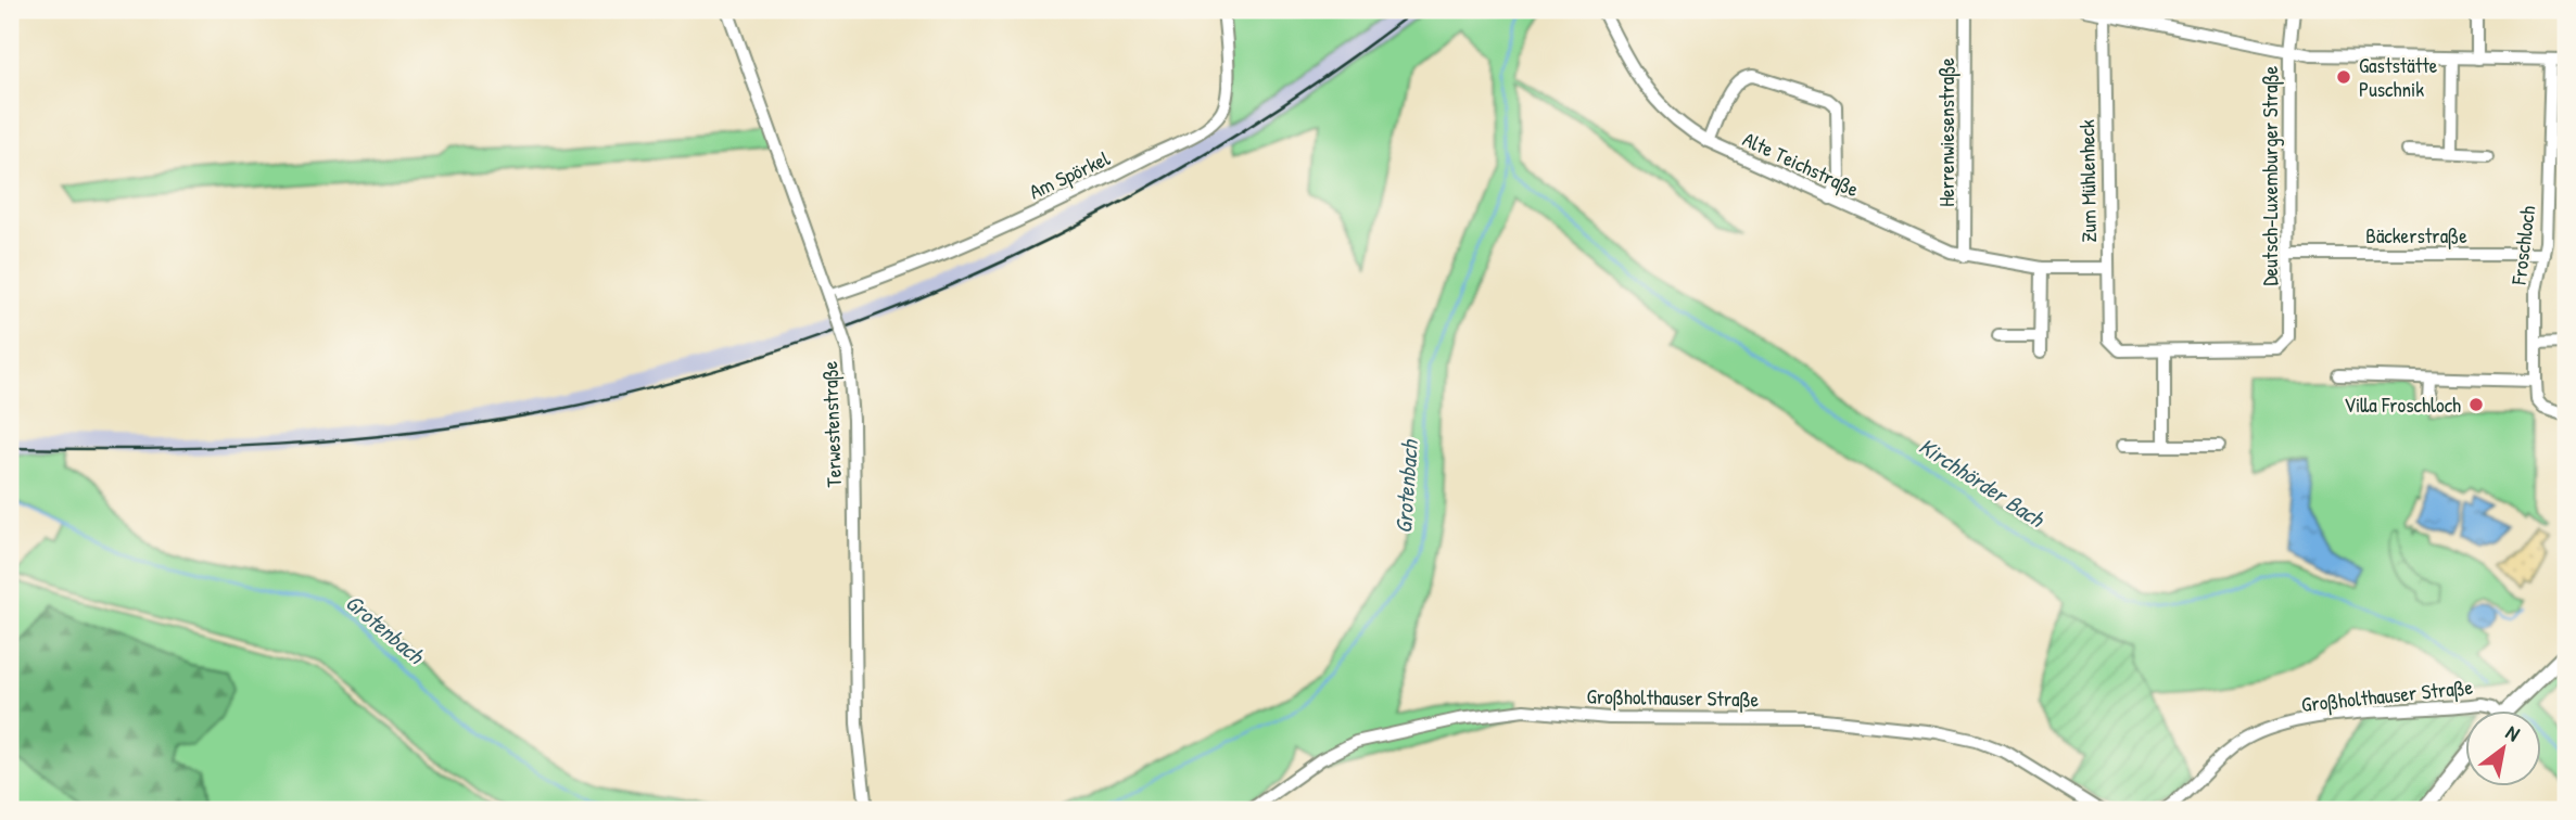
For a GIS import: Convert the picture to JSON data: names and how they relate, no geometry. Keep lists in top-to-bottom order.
{
  "streets": {
    "street": [
      "Herrenwiesenstraße",
      "Alte Teichstraße",
      "Am Spörkel",
      "Deutsch-Luxemburger Straße",
      "Zum Mühlenheck",
      "Bäckerstraße",
      "Froschloch",
      "Terwestenstraße",
      "Großholthauser Straße"
    ]
  },
  "crossings": [
    ["Herrenwiesenstraße", "Alte Teichstraße"],
    ["Alte Teichstraße", "Zum Mühlenheck"],
    ["Am Spörkel", "Terwestenstraße"],
    ["Deutsch-Luxemburger Straße", "Zum Mühlenheck"],
    ["Deutsch-Luxemburger Straße", "Bäckerstraße"],
    ["Bäckerstraße", "Froschloch"]
  ],
  "water": ["Kirchhörder Bach", "Grotenbach"],
  "places": ["Gaststätte Puschnik", "Villa Froschloch"],
  "north": "top right"
}
